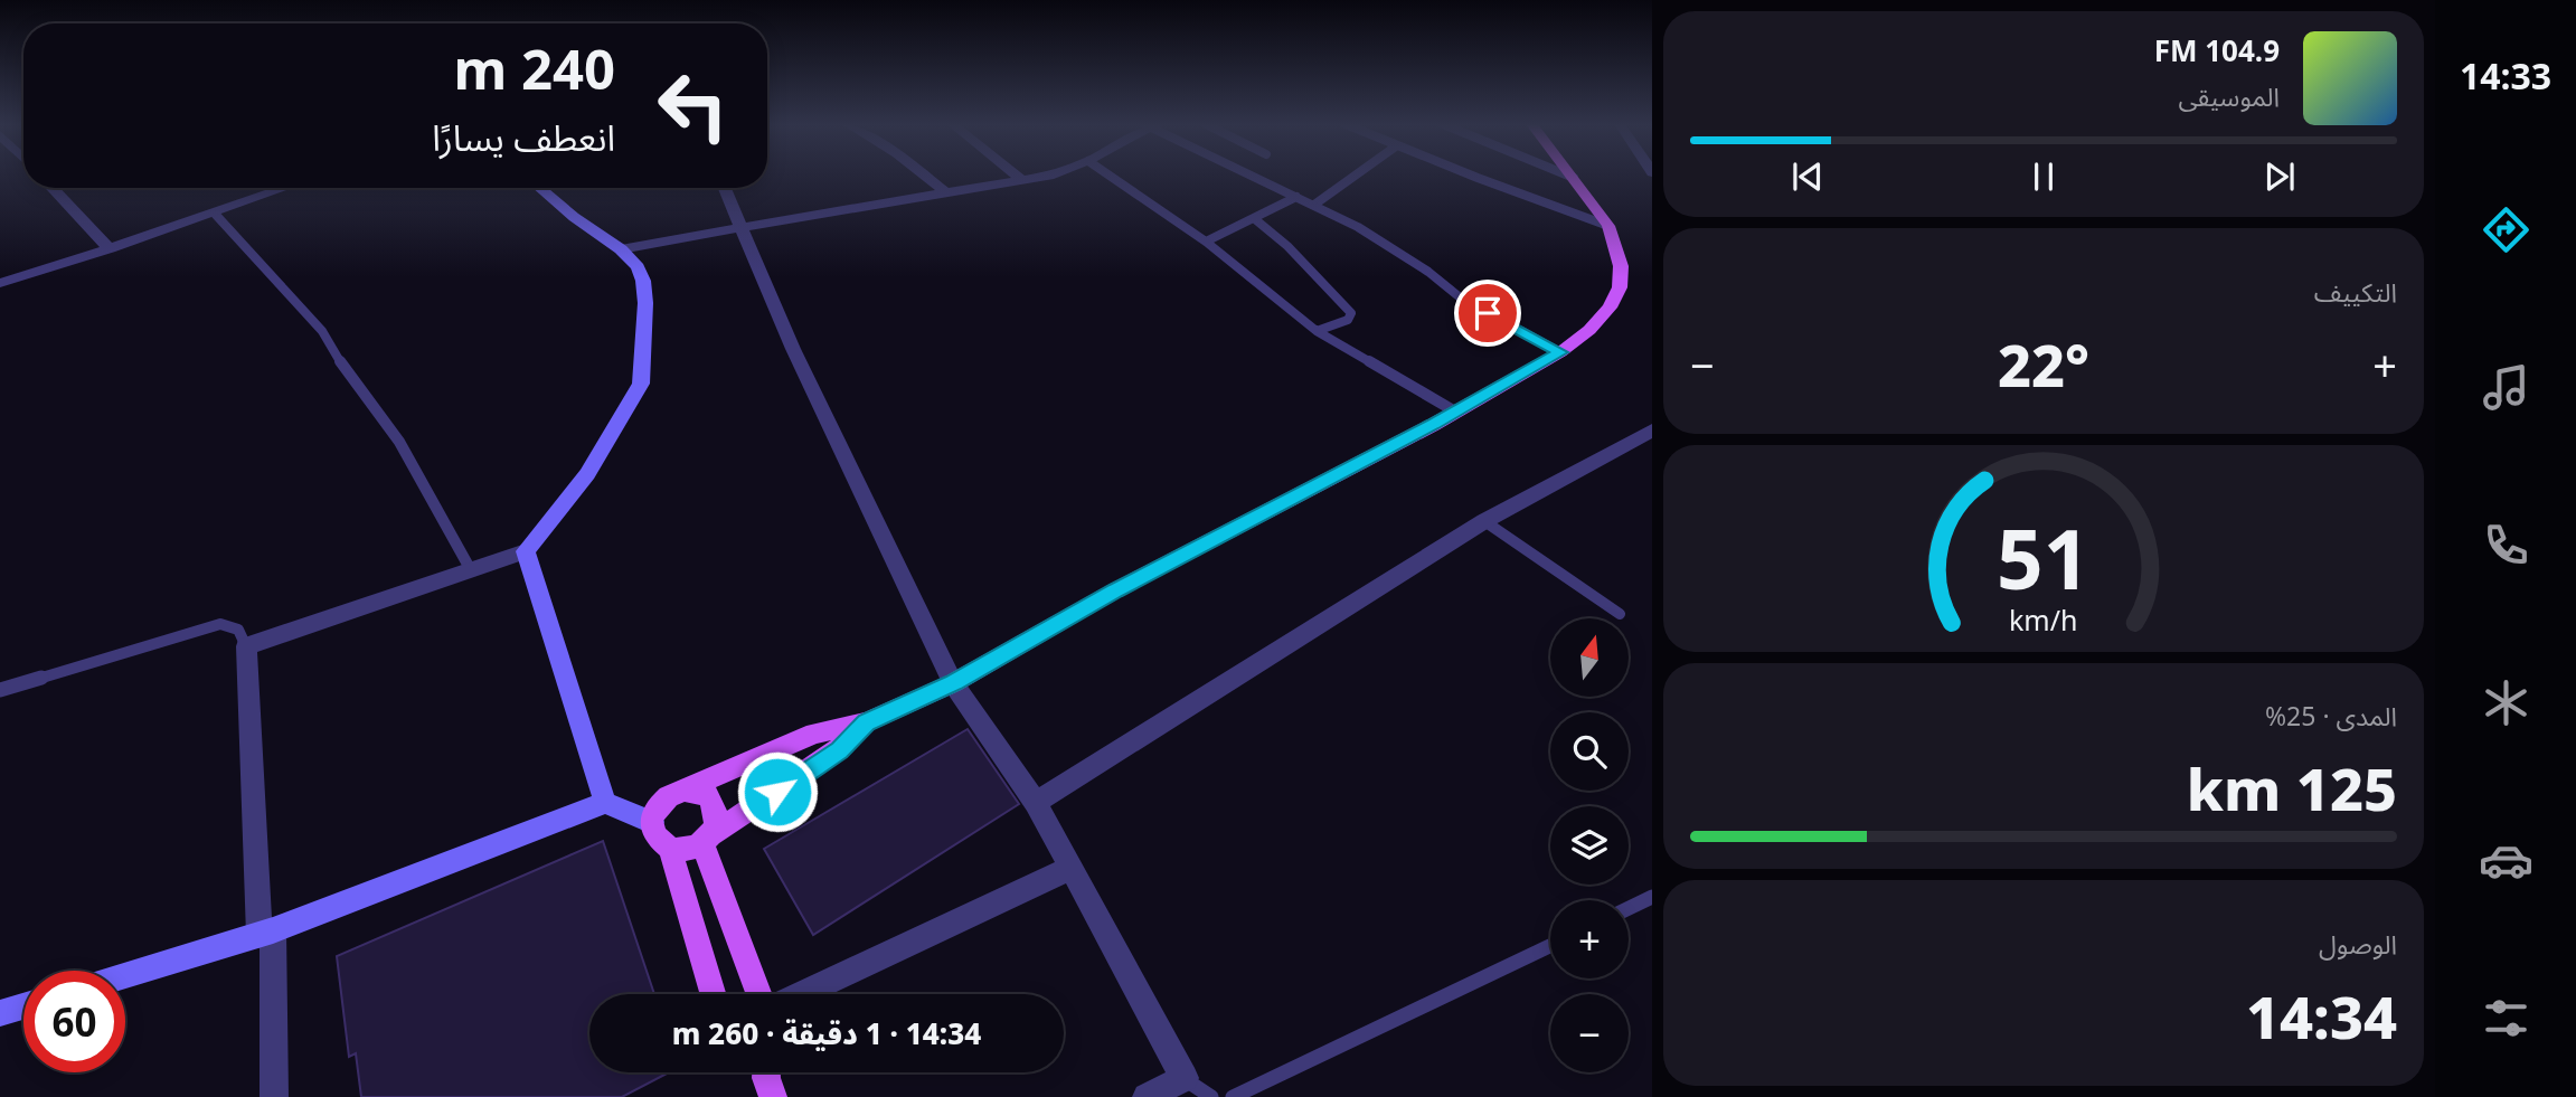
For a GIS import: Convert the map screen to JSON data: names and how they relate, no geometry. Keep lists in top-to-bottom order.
{
  "north": "top",
  "page": {
    "tabs": "14:33",
    "turn": ["240 m", "انعطف يسارًا"],
    "song": ["104.9 FM", "الموسيقى"],
    "tile": [
      "التكييف",
      ["المدى · 25%", "125 km"],
      ["الوصول", "14:34"]
    ],
    "heat": ["−", "22°", "+"],
    "map_buttons": ["+", "−"],
    "limit": "60",
    "trip": "14:34 · 1 دقيقة · 260 m",
    "gauge": ["51", "km/h"]
  }
}
